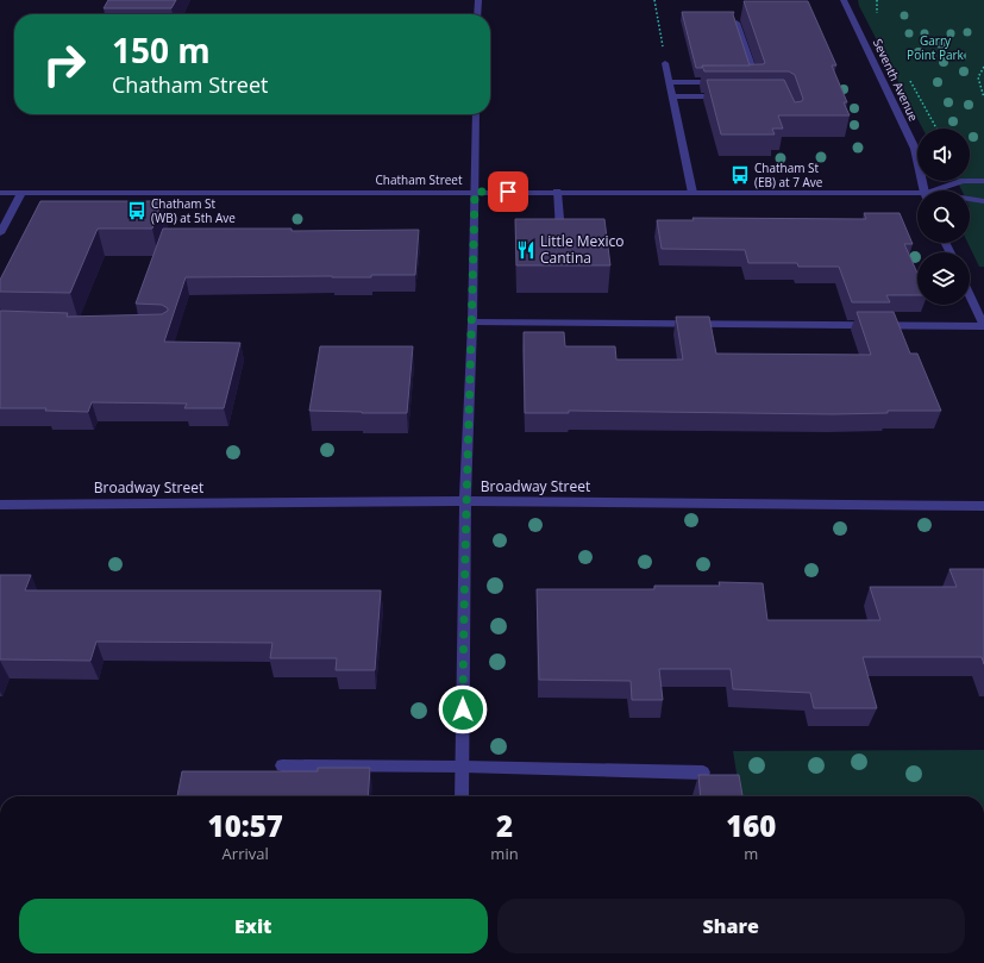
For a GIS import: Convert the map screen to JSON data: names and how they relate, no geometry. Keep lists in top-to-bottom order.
{
  "streets": {
    "street": ["Seventh Avenue", "Chatham Street", "Broadway Street"]
  },
  "parks": ["Garry Point Park"],
  "places": {
    "bus stop": ["Chatham St (EB) at 7 Ave", "Chatham St (WB) at 5th Ave"],
    "restaurant": ["Little Mexico Cantina"]
  },
  "page": {
    "turn": ["150 m", "Chatham Street"],
    "eta": [
      "10:57",
      "Arrival",
      "2",
      "min",
      "160",
      "m"
    ],
    "buttons": ["Exit", "Share"]
  }
}
